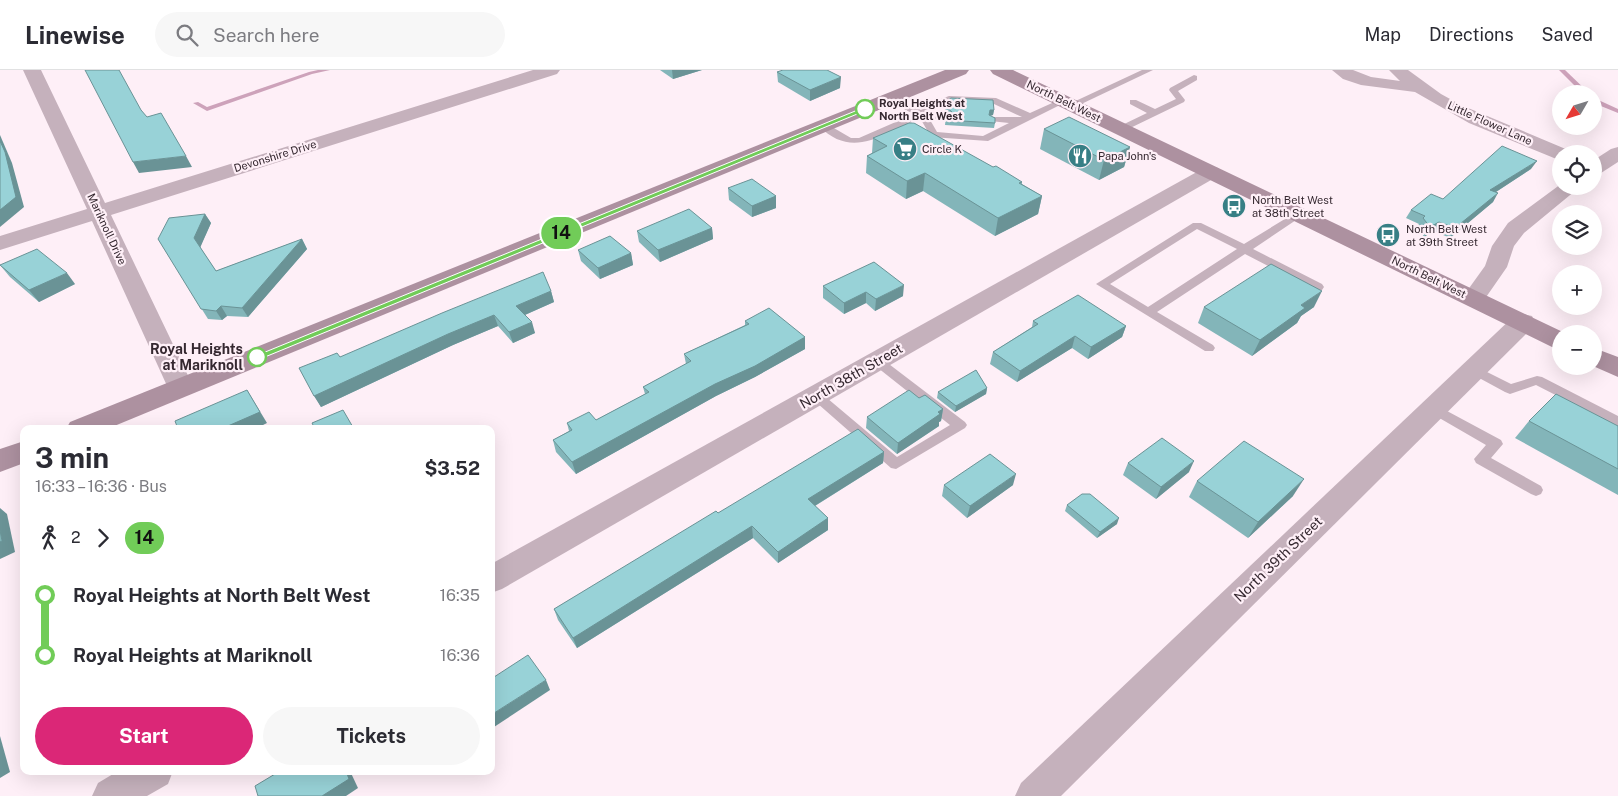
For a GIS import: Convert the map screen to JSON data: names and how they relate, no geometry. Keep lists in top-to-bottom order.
{
  "streets": {
    "street": [
      "North Belt West",
      "Little Flower Lane",
      "Devonshire Drive",
      "Mariknoll Drive",
      "North 38th Street",
      "North 39th Street"
    ]
  },
  "crossings": [
    ["North Belt West", "North 38th Street"],
    ["North Belt West", "North 39th Street"],
    ["Devonshire Drive", "Mariknoll Drive"]
  ],
  "places": {
    "other": ["Royal Heights at North Belt West", "Royal Heights at Mariknoll"],
    "supermarket": ["Circle K"],
    "restaurant": ["Papa John's"],
    "bus stop": ["North Belt West at 38th Street", "North Belt West at 39th Street"]
  },
  "lines": ["bus line 14"],
  "north": "bottom left",
  "page": {
    "header": "Linewise",
    "search": "Search here",
    "nav": ["Map", "Directions", "Saved"],
    "on_map": "14",
    "map_buttons": ["+", "−"],
    "heading": ["3 min", "16:33 – 16:36 · Bus", "$3.52"],
    "legs": ["2", "14"],
    "list": [
      {
        "name": "Royal Heights at North Belt West",
        "value": "16:35"
      },
      {
        "name": "Royal Heights at Mariknoll",
        "value": "16:36"
      }
    ],
    "buttons": ["Start", "Tickets"]
  }
}
